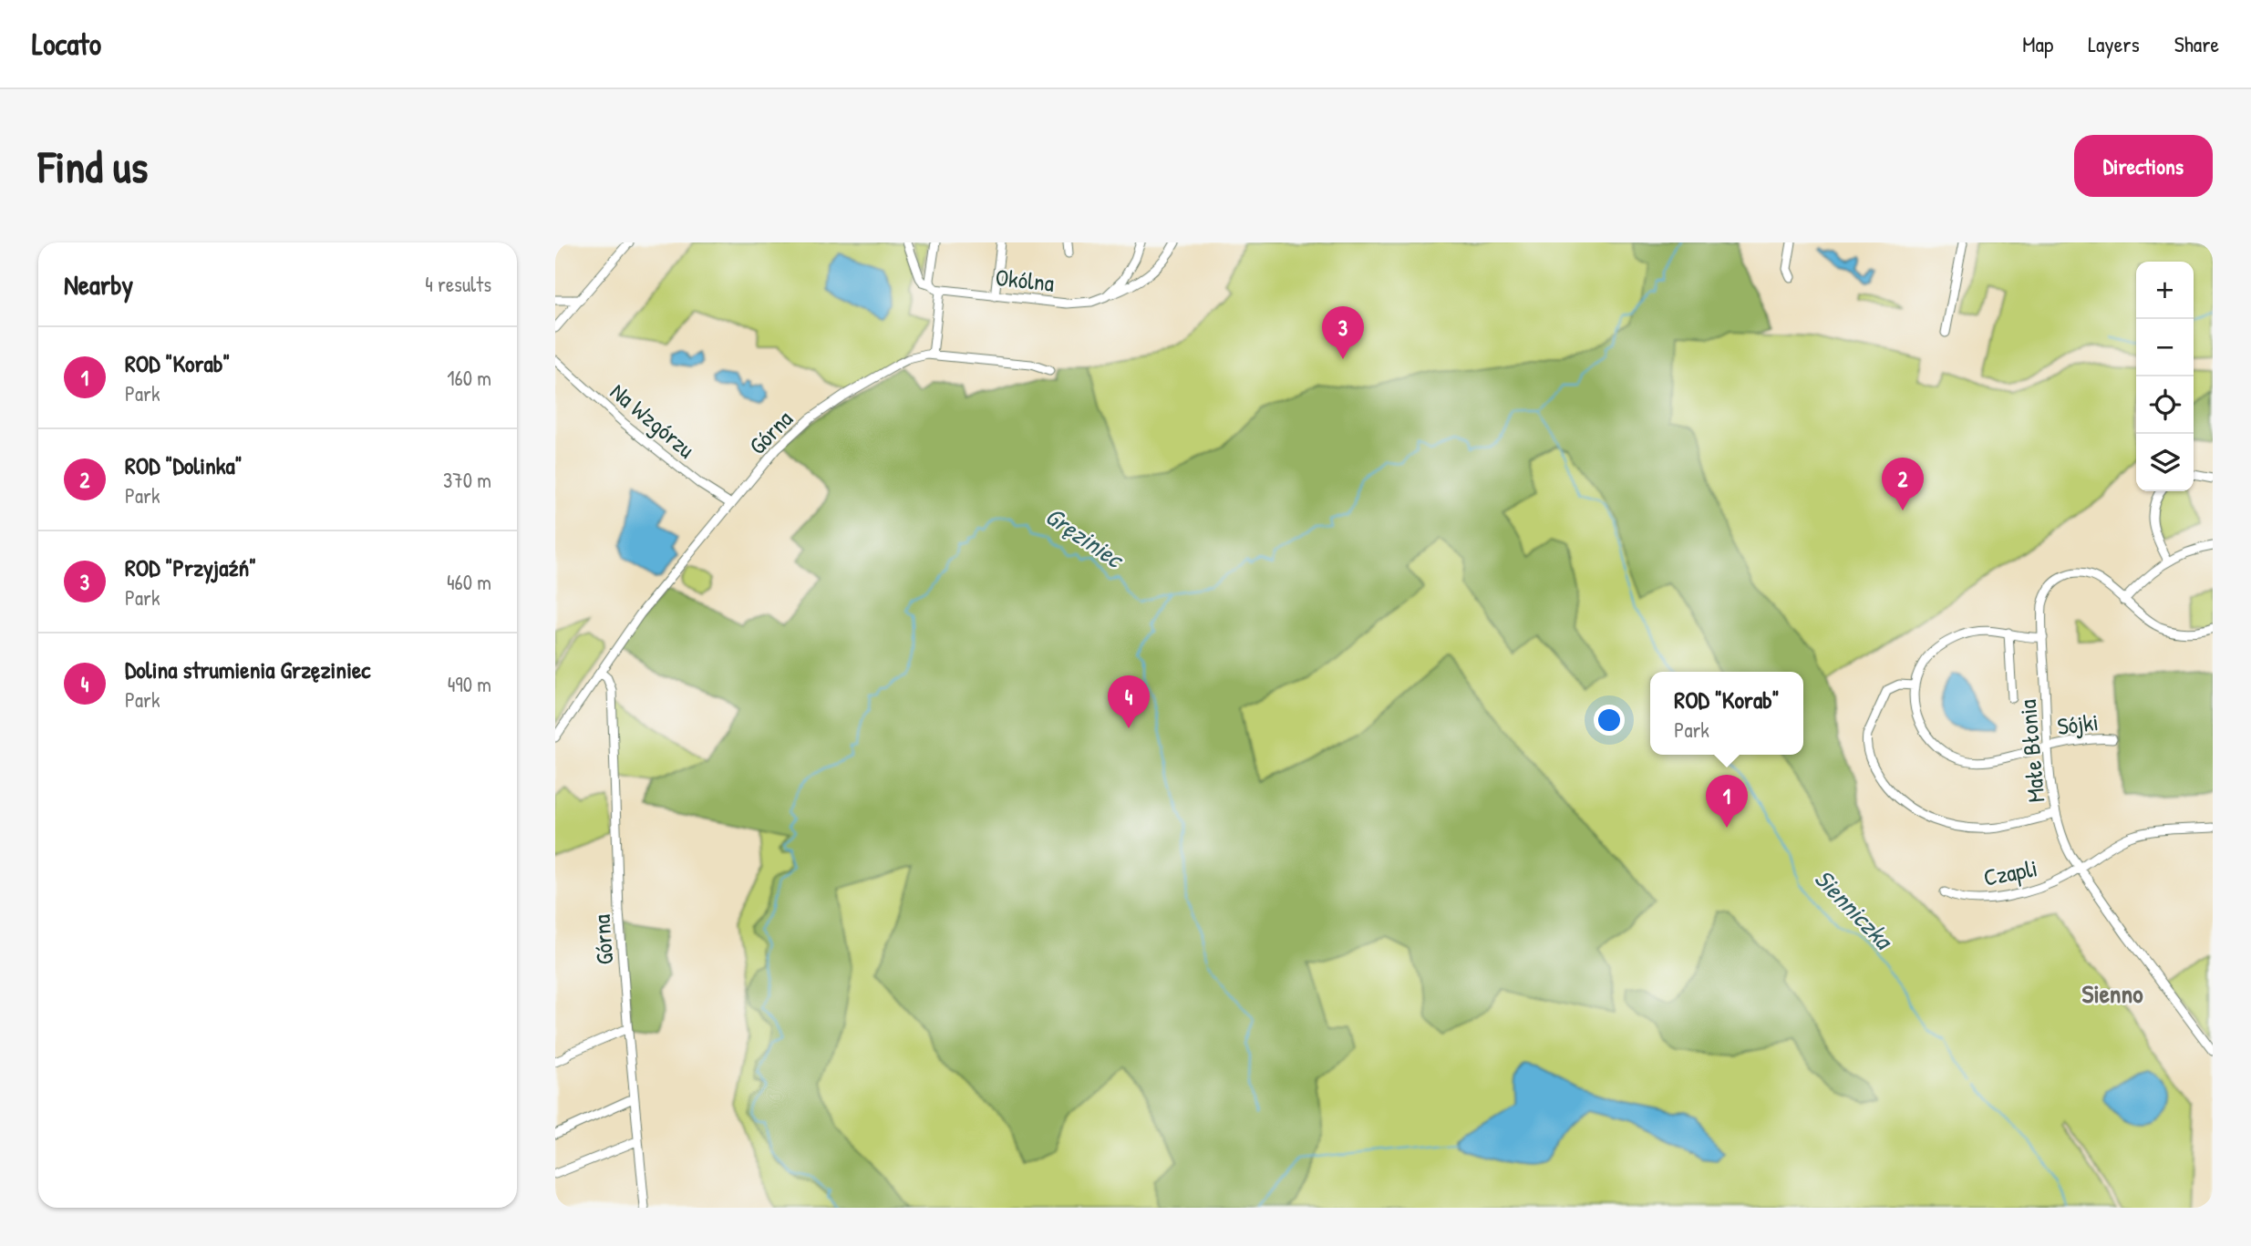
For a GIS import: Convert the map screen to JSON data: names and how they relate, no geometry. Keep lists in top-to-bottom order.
{
  "streets": {
    "street": [
      "Okólna",
      "Na Wzgórzu",
      "Górna",
      "Sójki",
      "Małe Błonia",
      "Czapli"
    ]
  },
  "crossings": [
    ["Na Wzgórzu", "Górna"],
    ["Sójki", "Małe Błonia"],
    ["Małe Błonia", "Czapli"]
  ],
  "districts": ["Sienno"],
  "water": ["Gręziniec", "Sienniczka"],
  "page": {
    "header": "Locato",
    "nav": ["Map", "Layers", "Share"],
    "buttons": "Directions",
    "title": "Find us",
    "heading": ["Nearby", "4 results"],
    "map_buttons": ["+", "−"],
    "pins": [
      "3",
      "2",
      "4",
      "1"
    ],
    "list": [
      {
        "mark": "1",
        "name": "ROD \"Korab\"",
        "note": "Park",
        "value": "160 m"
      },
      {
        "mark": "2",
        "name": "ROD \"Dolinka\"",
        "note": "Park",
        "value": "370 m"
      },
      {
        "mark": "3",
        "name": "ROD \"Przyjaźń\"",
        "note": "Park",
        "value": "460 m"
      },
      {
        "mark": "4",
        "name": "Dolina strumienia Grzęziniec",
        "note": "Park",
        "value": "490 m"
      }
    ],
    "popup": ["ROD \"Korab\"", "Park"]
  }
}
